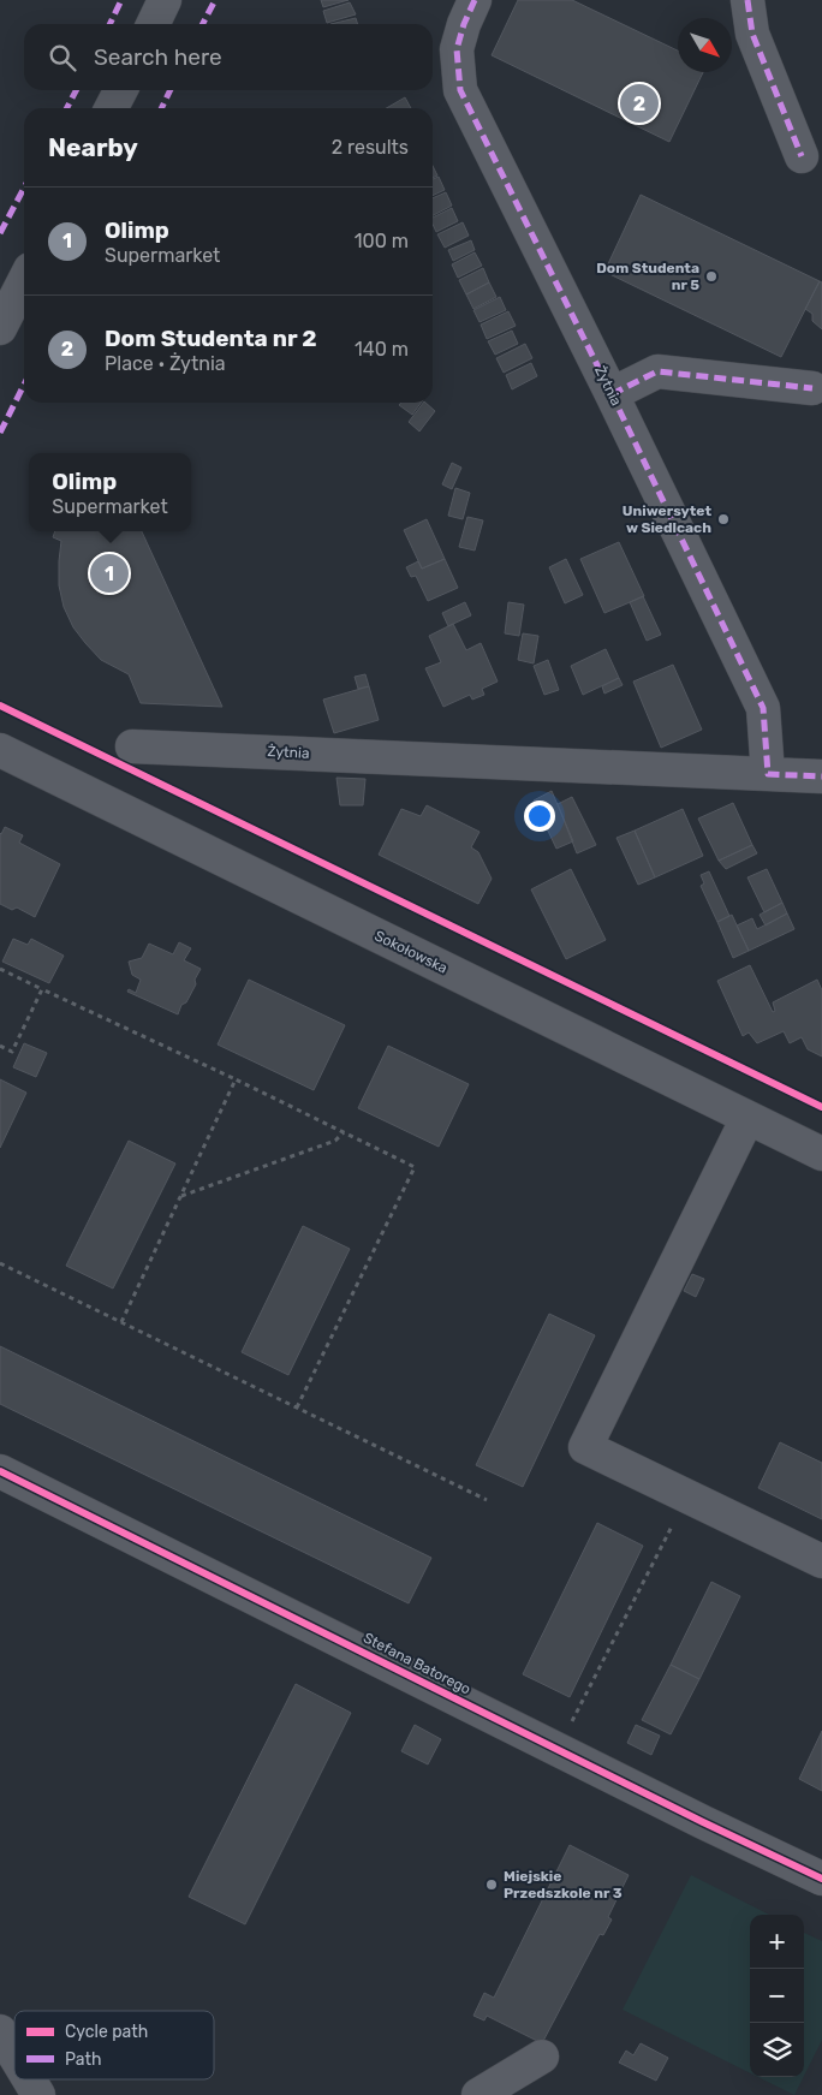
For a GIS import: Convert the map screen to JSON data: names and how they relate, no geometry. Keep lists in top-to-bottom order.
{
  "streets": {
    "street": ["Żytnia", "Sokołowska", "Stefana Batorego"]
  },
  "places": ["Dom Studenta nr 5", "Uniwersytet w Siedlcach", "Miejskie Przedszkole nr 3"],
  "legend": ["Cycle path", "Path"],
  "north": "bottom right",
  "page": {
    "search": "Search here",
    "pins": ["2", "1"],
    "heading": ["Nearby", "2 results"],
    "list": [
      {
        "mark": "1",
        "name": "Olimp",
        "note": "Supermarket",
        "value": "100 m"
      },
      {
        "mark": "2",
        "name": "Dom Studenta nr 2",
        "note": "Place · Żytnia",
        "value": "140 m"
      }
    ],
    "popup": ["Olimp", "Supermarket"],
    "map_buttons": ["+", "−"]
  }
}
